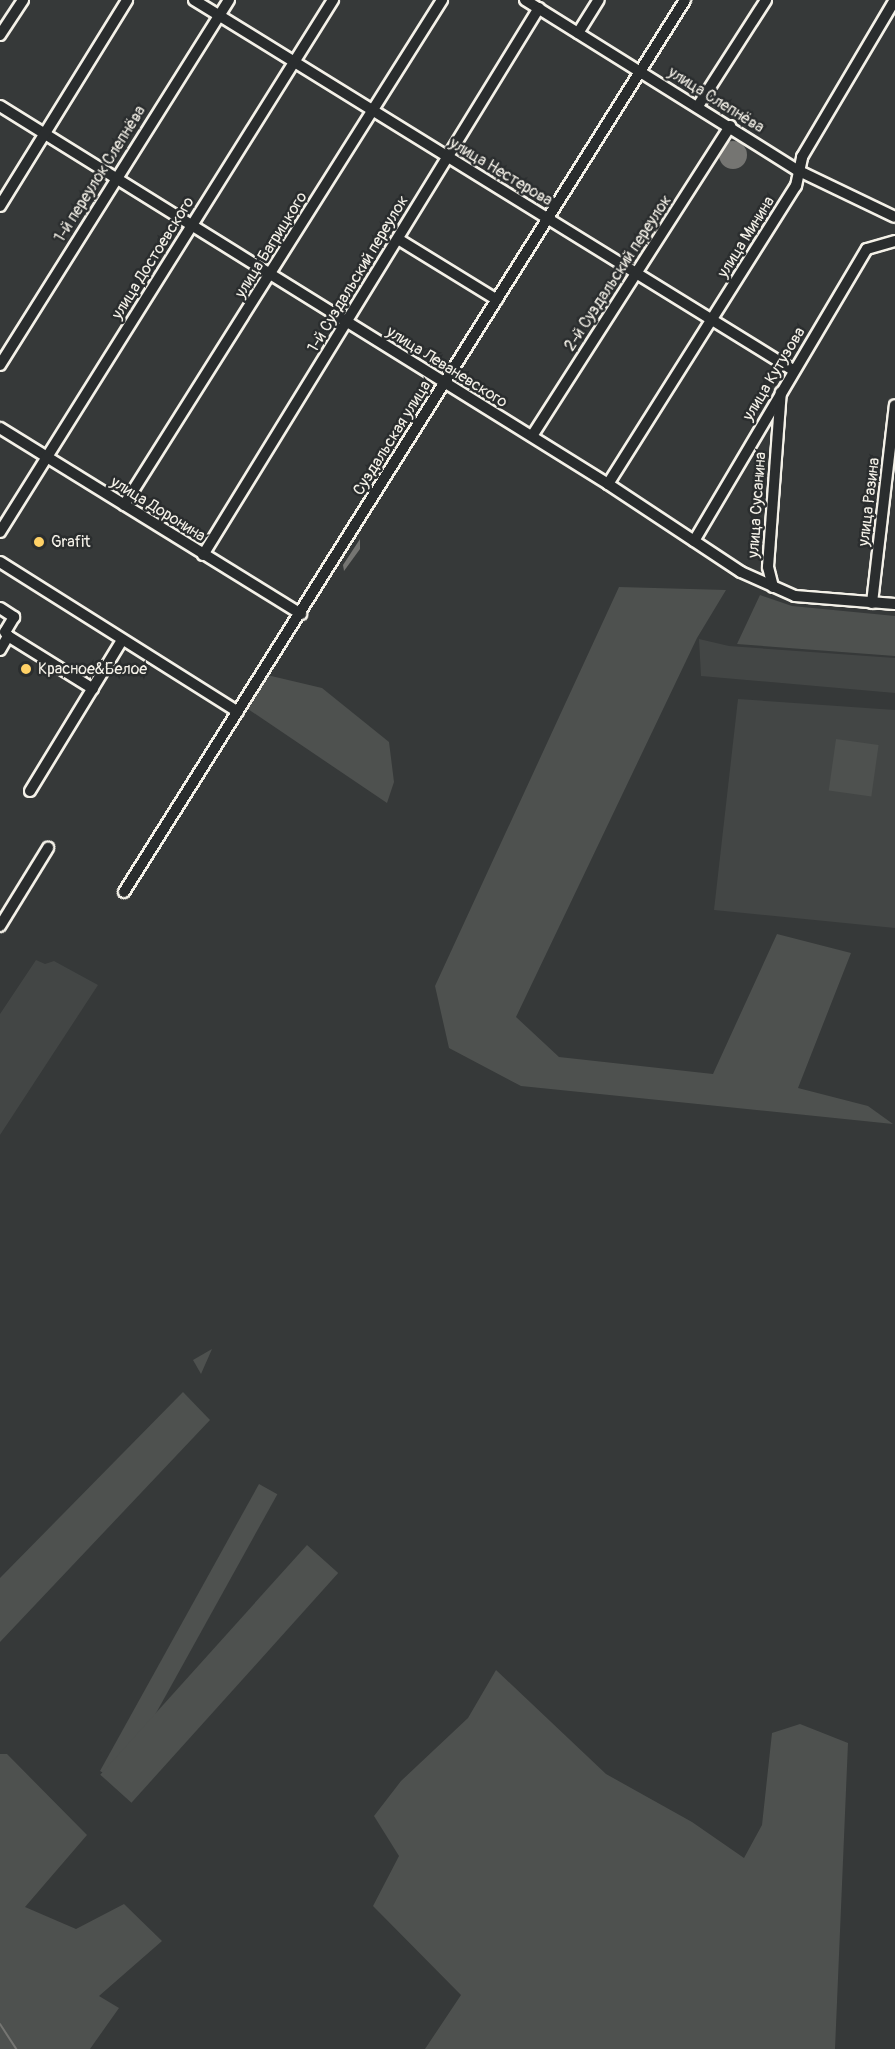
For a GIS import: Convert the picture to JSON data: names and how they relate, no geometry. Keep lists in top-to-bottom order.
{
  "streets": {
    "street": [
      "улица Слепнёва",
      "улица Нестерова",
      "1-й переулок Слепнёва",
      "улица Минина",
      "улица Багрицкого",
      "улица Достоевского",
      "2-й Суздальский переулок",
      "1-й Суздальский переулок",
      "улица Леваневского",
      "улица Кутузова",
      "Суздальская улица",
      "улица Разина",
      "улица Сусанина",
      "улица Доронина"
    ]
  },
  "crossings": [
    ["улица Слепнёва", "улица Минина"],
    ["улица Слепнёва", "2-й Суздальский переулок"],
    ["улица Слепнёва", "1-й Суздальский переулок"],
    ["улица Слепнёва", "Суздальская улица"],
    ["улица Нестерова", "1-й переулок Слепнёва"],
    ["улица Нестерова", "улица Минина"],
    ["улица Нестерова", "улица Багрицкого"],
    ["улица Нестерова", "улица Достоевского"],
    ["улица Нестерова", "2-й Суздальский переулок"],
    ["улица Нестерова", "1-й Суздальский переулок"],
    ["улица Нестерова", "улица Кутузова"],
    ["улица Нестерова", "Суздальская улица"],
    ["1-й переулок Слепнёва", "улица Леваневского"],
    ["улица Минина", "улица Леваневского"],
    ["улица Багрицкого", "улица Леваневского"],
    ["улица Багрицкого", "улица Доронина"],
    ["улица Достоевского", "улица Леваневского"],
    ["улица Достоевского", "улица Доронина"],
    ["2-й Суздальский переулок", "улица Леваневского"],
    ["1-й Суздальский переулок", "улица Леваневского"],
    ["1-й Суздальский переулок", "улица Доронина"],
    ["улица Леваневского", "улица Кутузова"],
    ["улица Леваневского", "Суздальская улица"],
    ["улица Леваневского", "улица Разина"],
    ["улица Леваневского", "улица Сусанина"],
    ["улица Кутузова", "улица Сусанина"],
    ["Суздальская улица", "улица Доронина"]
  ],
  "places": ["Grafit", "Красное&Белое"]
}
